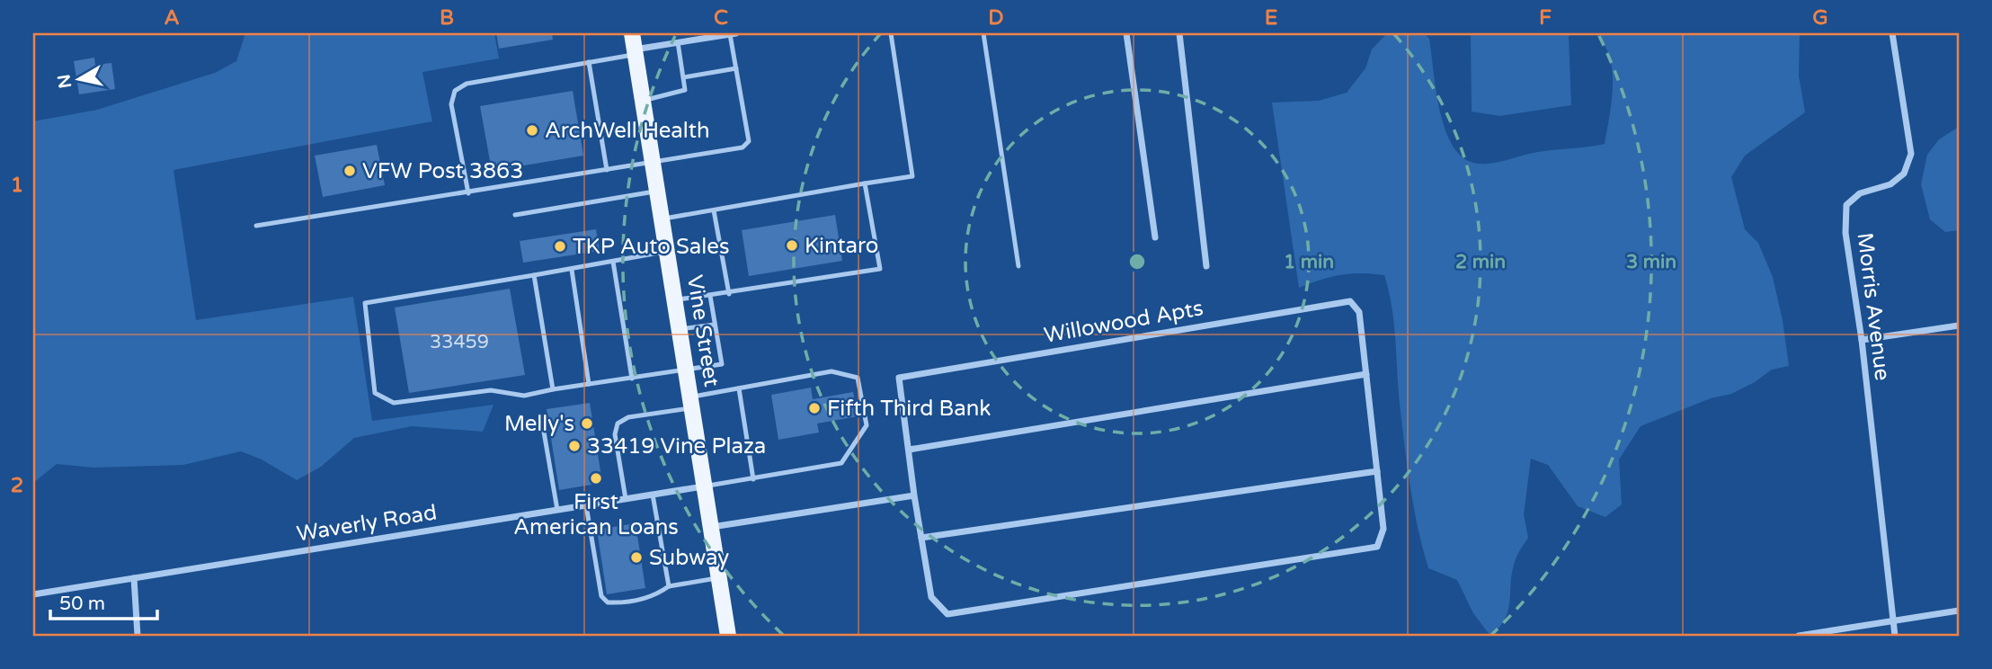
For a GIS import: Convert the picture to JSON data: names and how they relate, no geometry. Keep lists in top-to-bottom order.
{
  "streets": {
    "main road": ["Vine Street"],
    "street": ["Morris Avenue", "Willowood Apts", "Waverly Road"]
  },
  "crossings": [
    ["Vine Street", "Waverly Road"]
  ],
  "places": [
    "ArchWell Health",
    "VFW Post 3863",
    "Kintaro",
    "TKP Auto Sales",
    "Fifth Third Bank",
    "Melly's",
    "33419 Vine Plaza",
    "First American Loans",
    "Subway"
  ],
  "house_numbers": ["33459"],
  "scale_bar": "50 m",
  "north": "left",
  "grid": {
    "columns": [
      "A",
      "B",
      "C",
      "D",
      "E",
      "F",
      "G"
    ],
    "rows": ["1", "2"]
  },
  "rings": ["1 min", "2 min", "3 min"]
}
